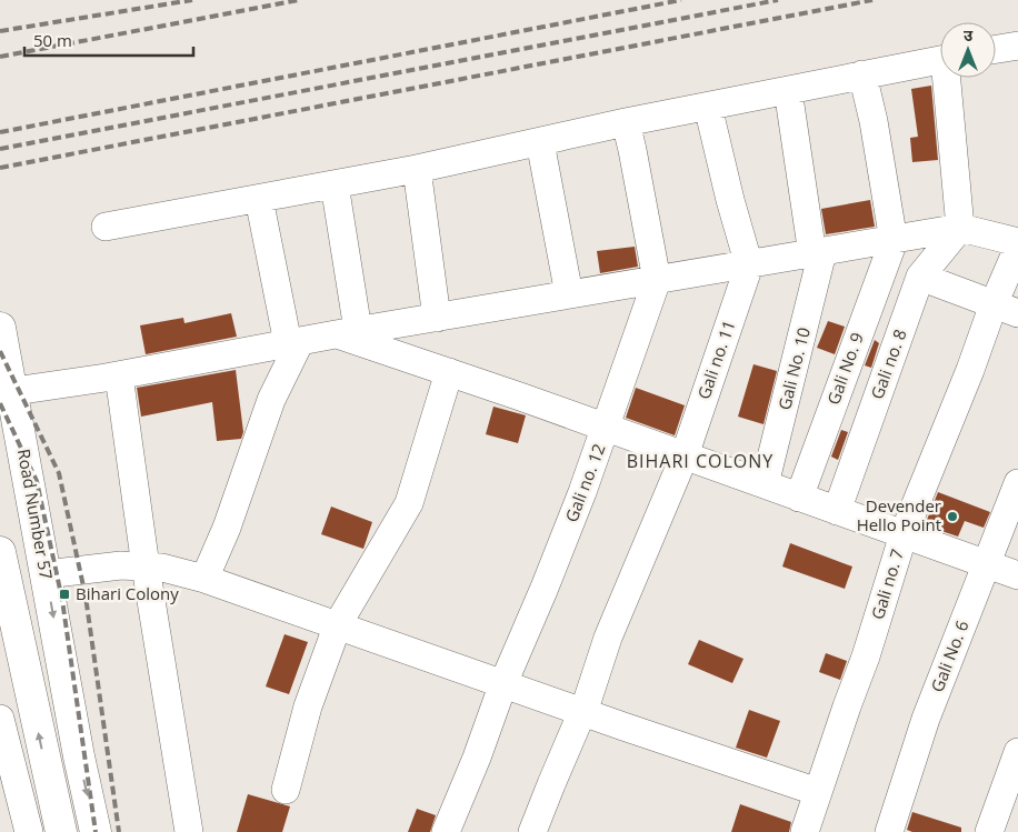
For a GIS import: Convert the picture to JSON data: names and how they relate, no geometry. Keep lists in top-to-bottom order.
{
  "streets": {
    "main road": ["Road Number 57"],
    "street": [
      "Gali no. 11",
      "Gali no. 8",
      "Gali No. 10",
      "Gali No. 9",
      "Gali no. 12",
      "Gali no. 7",
      "Gali No. 6"
    ]
  },
  "districts": ["BIHARI COLONY"],
  "places": {
    "other": ["Devender Hello Point"],
    "transit": ["Bihari Colony"]
  },
  "scale_bar": "50 m",
  "north": "top"
}
